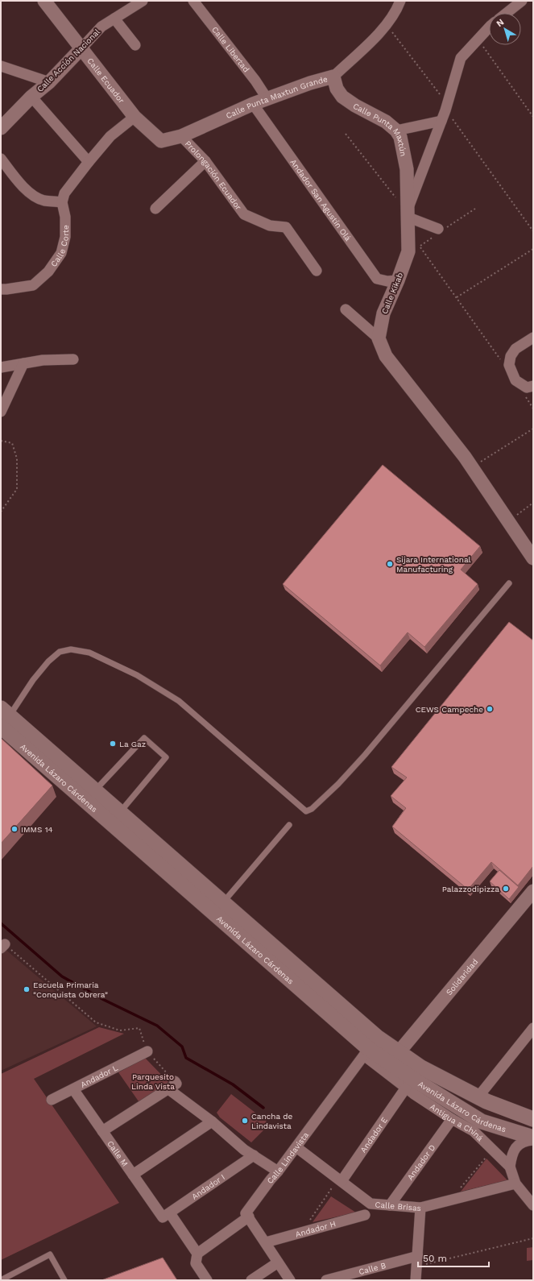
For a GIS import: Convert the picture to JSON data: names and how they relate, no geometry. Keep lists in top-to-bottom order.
{
  "streets": {
    "main road": ["Avenida Lázaro Cárdenas"],
    "street": [
      "Calle Libertad",
      "Calle Acción Nacional",
      "Calle Ecuador",
      "Calle Punta Maxtun Grande",
      "Calle Punta Maxtún",
      "Prolongación Ecuador",
      "Andador San Agustín Olá",
      "Calle Corte",
      "Calle Kikab",
      "Solidaridad",
      "Andador L",
      "Antigua a Chiná",
      "Andador E",
      "Calle M",
      "Calle Lindavista",
      "Andador D",
      "Andador I",
      "Calle Brisas",
      "Andador H",
      "Calle B"
    ]
  },
  "crossings": [
    ["Calle Libertad", "Calle Punta Maxtun Grande"],
    ["Calle Acción Nacional", "Calle Ecuador"],
    ["Calle Ecuador", "Calle Punta Maxtun Grande"],
    ["Calle Punta Maxtun Grande", "Calle Punta Maxtún"],
    ["Calle Punta Maxtun Grande", "Prolongación Ecuador"],
    ["Calle Punta Maxtun Grande", "Andador San Agustín Olá"],
    ["Calle Punta Maxtún", "Calle Kikab"],
    ["Andador San Agustín Olá", "Calle Kikab"],
    ["Avenida Lázaro Cárdenas", "Solidaridad"],
    ["Avenida Lázaro Cárdenas", "Antigua a Chiná"],
    ["Avenida Lázaro Cárdenas", "Calle Lindavista"],
    ["Andador L", "Calle M"],
    ["Antigua a Chiná", "Andador E"],
    ["Antigua a Chiná", "Calle Lindavista"],
    ["Antigua a Chiná", "Andador D"],
    ["Antigua a Chiná", "Calle Brisas"],
    ["Andador E", "Calle Brisas"],
    ["Calle M", "Andador I"],
    ["Calle Lindavista", "Calle Brisas"],
    ["Andador D", "Calle Brisas"]
  ],
  "parks": ["Parquesito Linda Vista"],
  "places": [
    "Sijara International Manufacturing",
    "CEWS Campeche",
    "La Gaz",
    "IMMS 14",
    "Palazzodipizza",
    "Escuela Primaria \"Conquista Obrera\"",
    "Cancha de Lindavista"
  ],
  "scale_bar": "50 m",
  "north": "top left"
}
